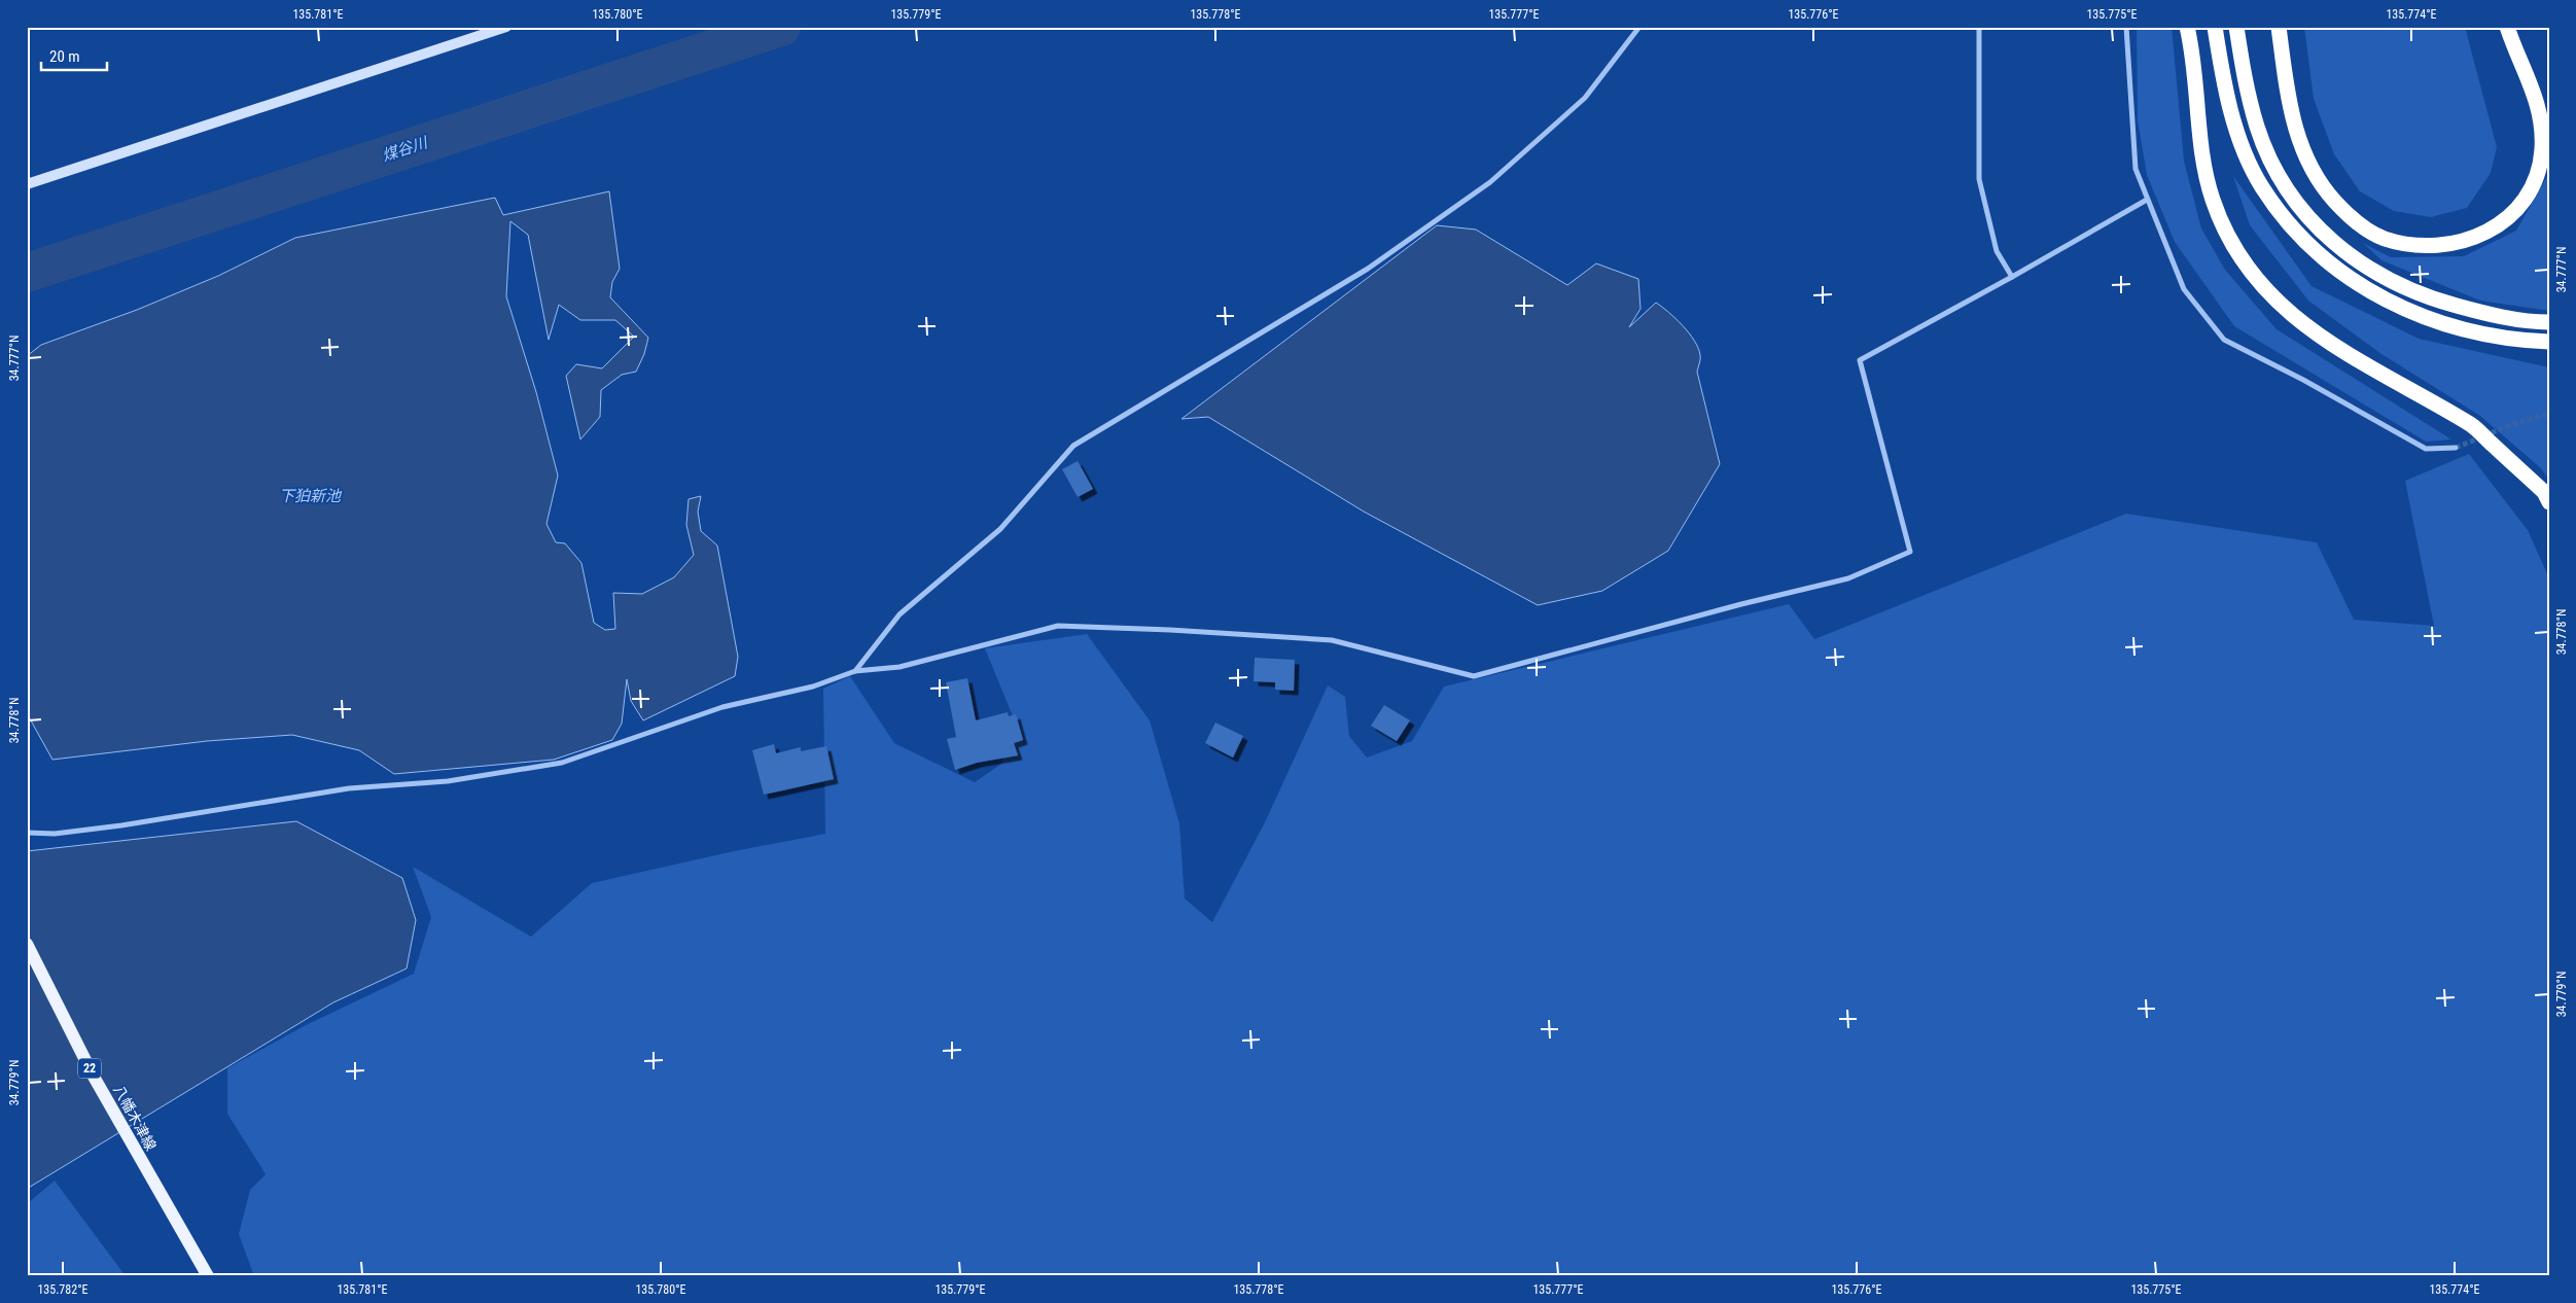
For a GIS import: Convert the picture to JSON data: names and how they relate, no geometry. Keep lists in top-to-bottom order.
{
  "streets": {
    "main road": ["22", "八幡木津線"]
  },
  "water": ["煤谷川", "下狛新池"],
  "scale_bar": "20 m",
  "coordinates": [
    "135.781°E",
    "135.780°E",
    "135.779°E",
    "135.778°E",
    "135.777°E",
    "135.776°E",
    "135.775°E",
    "135.774°E",
    "34.777°N",
    "34.778°N",
    "34.779°N",
    "135.782°E"
  ]
}
